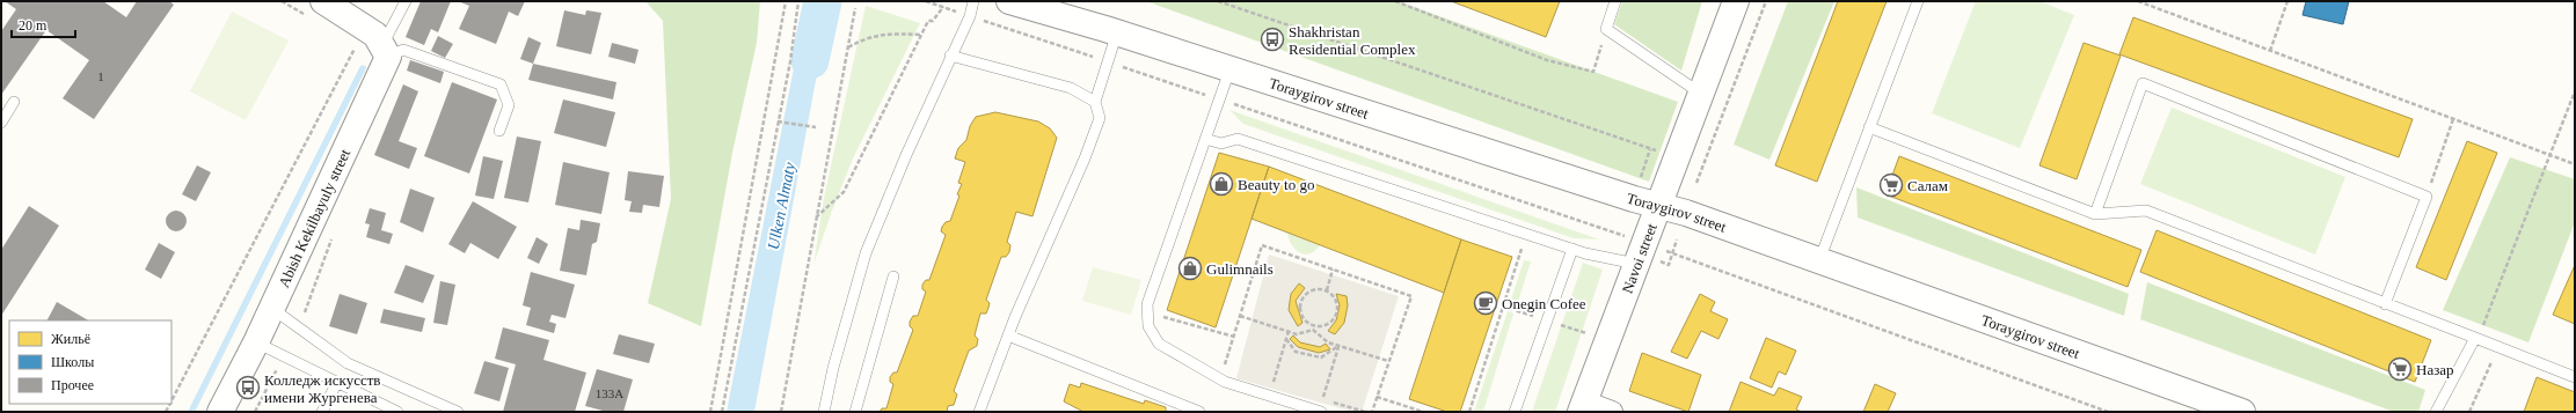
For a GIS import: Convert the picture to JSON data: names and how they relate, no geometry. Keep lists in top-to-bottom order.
{
  "streets": {
    "street": ["Toraygirov street", "Abish Kekilbayuly street", "Navoi street"]
  },
  "crossings": [
    ["Toraygirov street", "Navoi street"]
  ],
  "water": ["Ulken Almaty"],
  "places": {
    "bus stop": ["Shakhristan Residential Complex", "Колледж искусств имени Жургенева"],
    "shop": ["Beauty to go", "Gulimnails"],
    "supermarket": ["Салам", "Назар"],
    "cafe": ["Onegin Cofee"]
  },
  "house_numbers": ["1", "133А"],
  "legend": ["Жильё", "Школы", "Прочее"],
  "scale_bar": "20 m"
}
